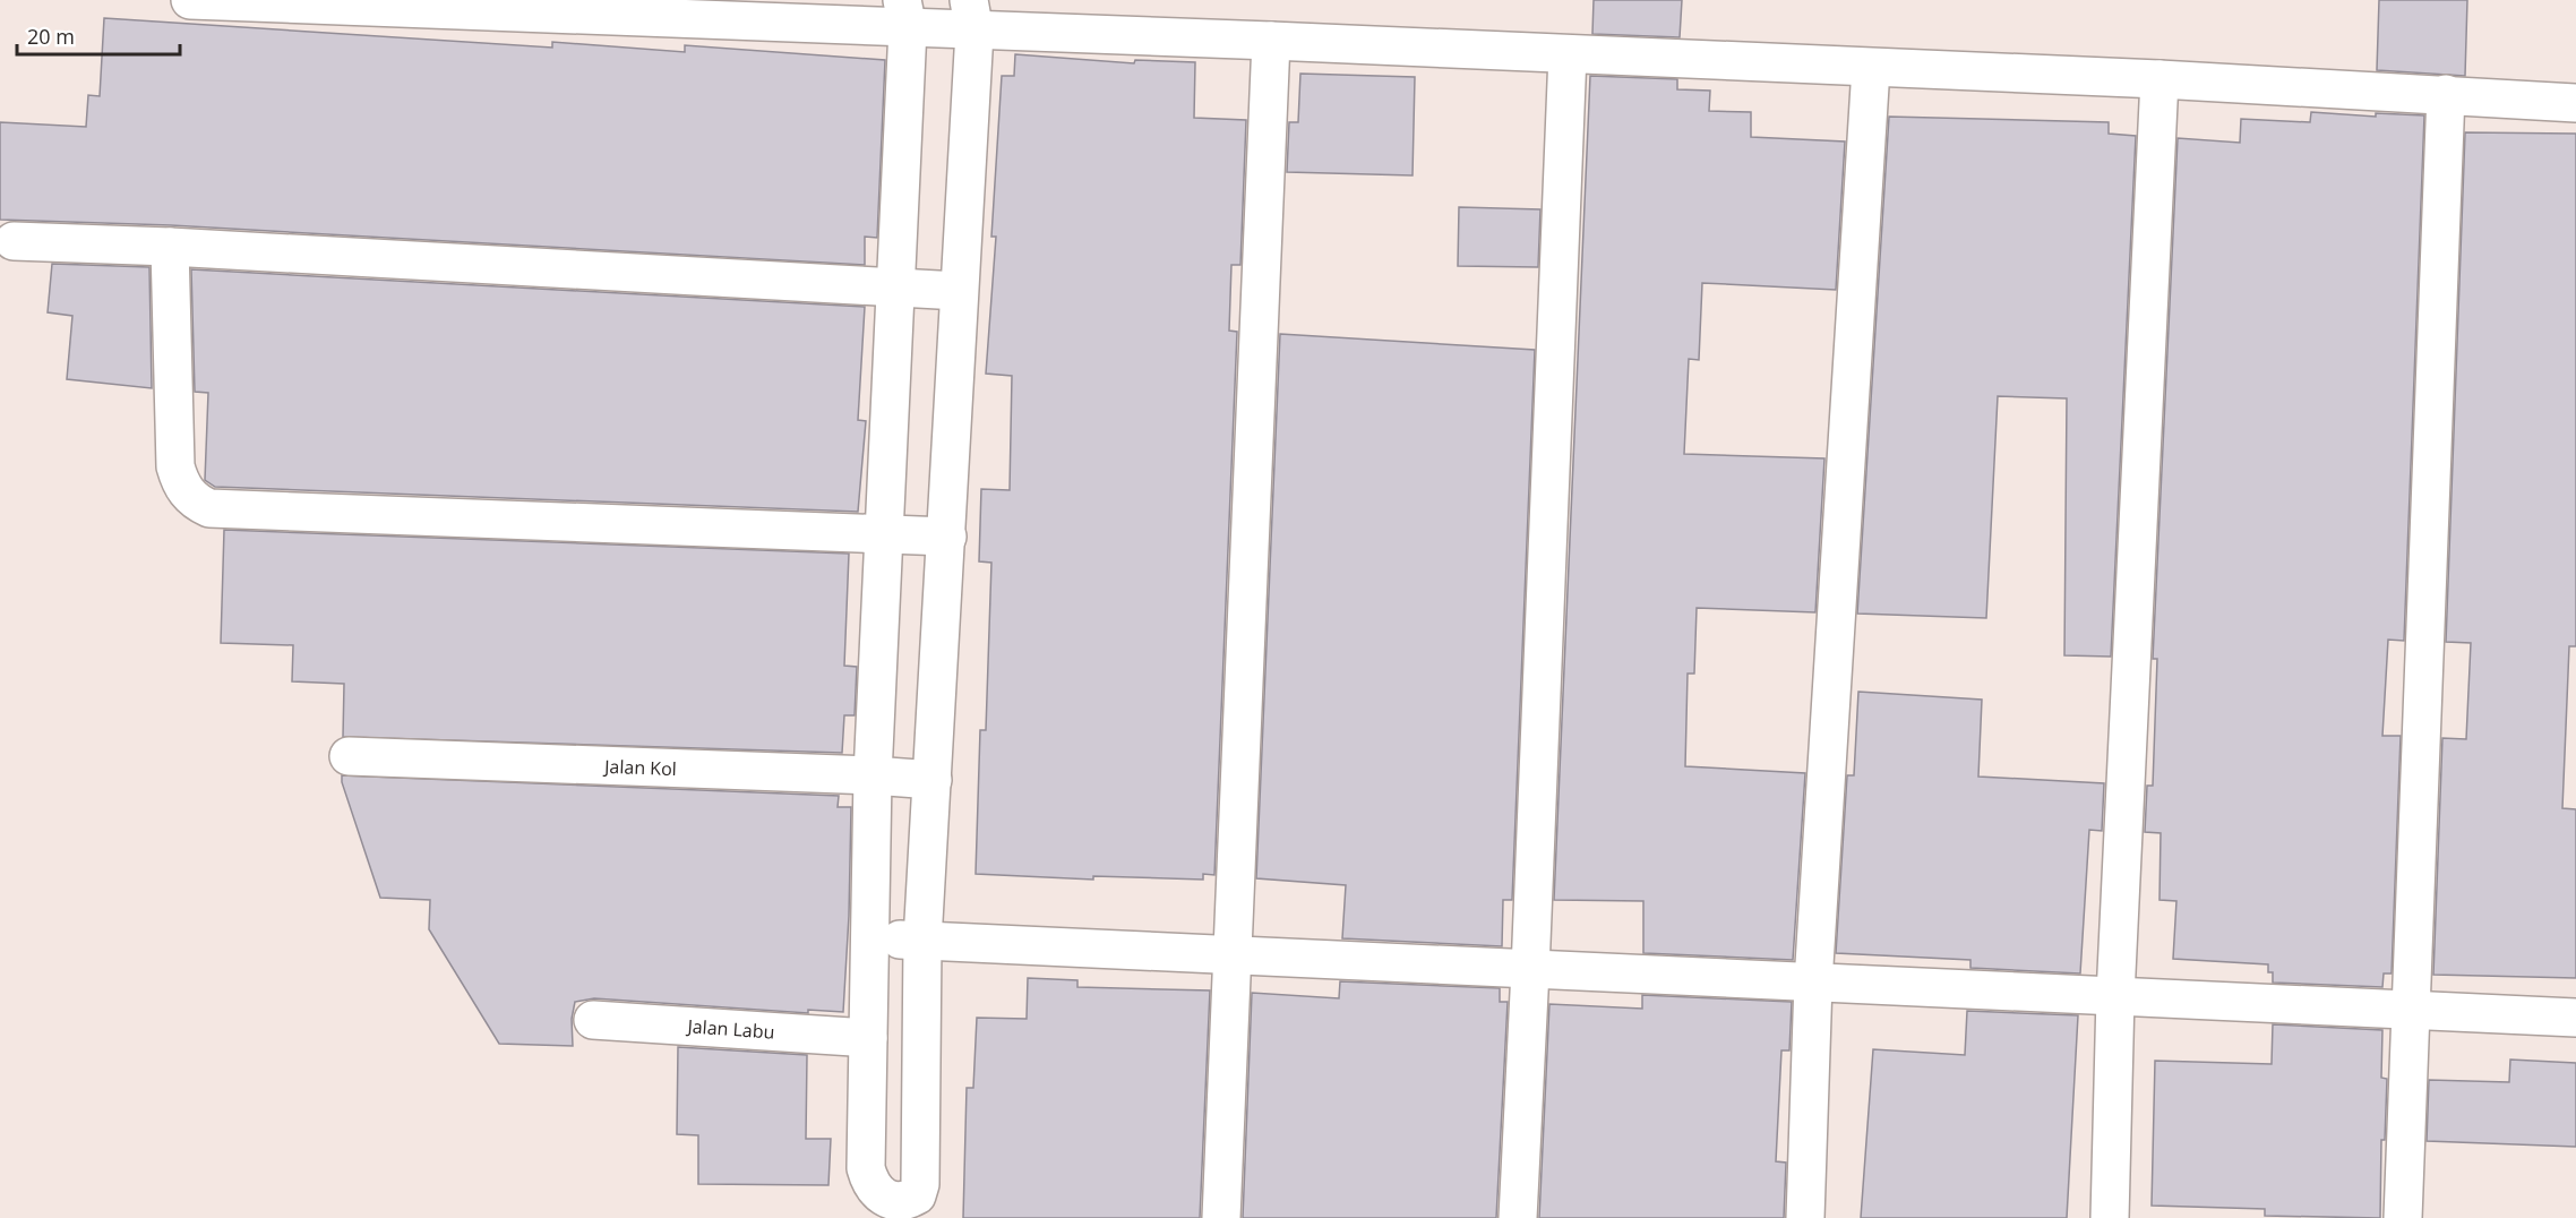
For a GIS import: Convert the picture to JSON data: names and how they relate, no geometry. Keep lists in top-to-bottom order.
{
  "streets": {
    "street": ["Jalan Kol", "Jalan Labu"]
  },
  "scale_bar": "20 m"
}
